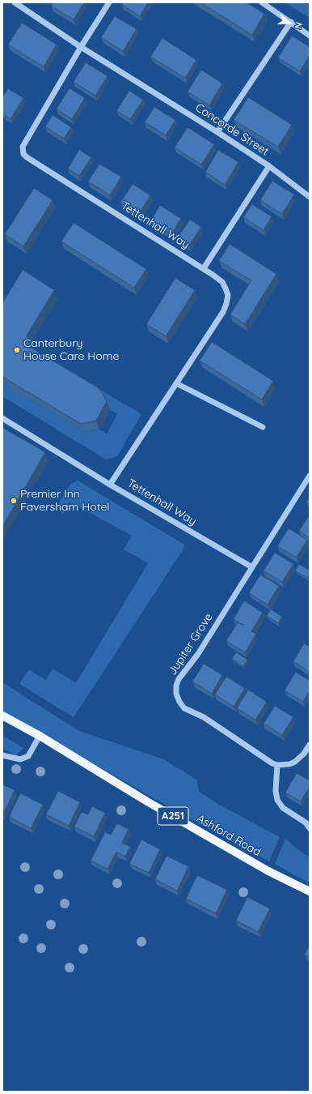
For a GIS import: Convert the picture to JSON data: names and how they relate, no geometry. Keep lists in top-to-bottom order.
{
  "streets": {
    "main road": ["A251", "Ashford Road"],
    "street": ["Concorde Street", "Tettenhall Way", "Jupiter Grove"]
  },
  "crossings": [
    ["Concorde Street", "Tettenhall Way"],
    ["Tettenhall Way", "Jupiter Grove"]
  ],
  "places": ["Canterbury House Care Home", "Premier Inn Faversham Hotel"],
  "north": "right"
}
